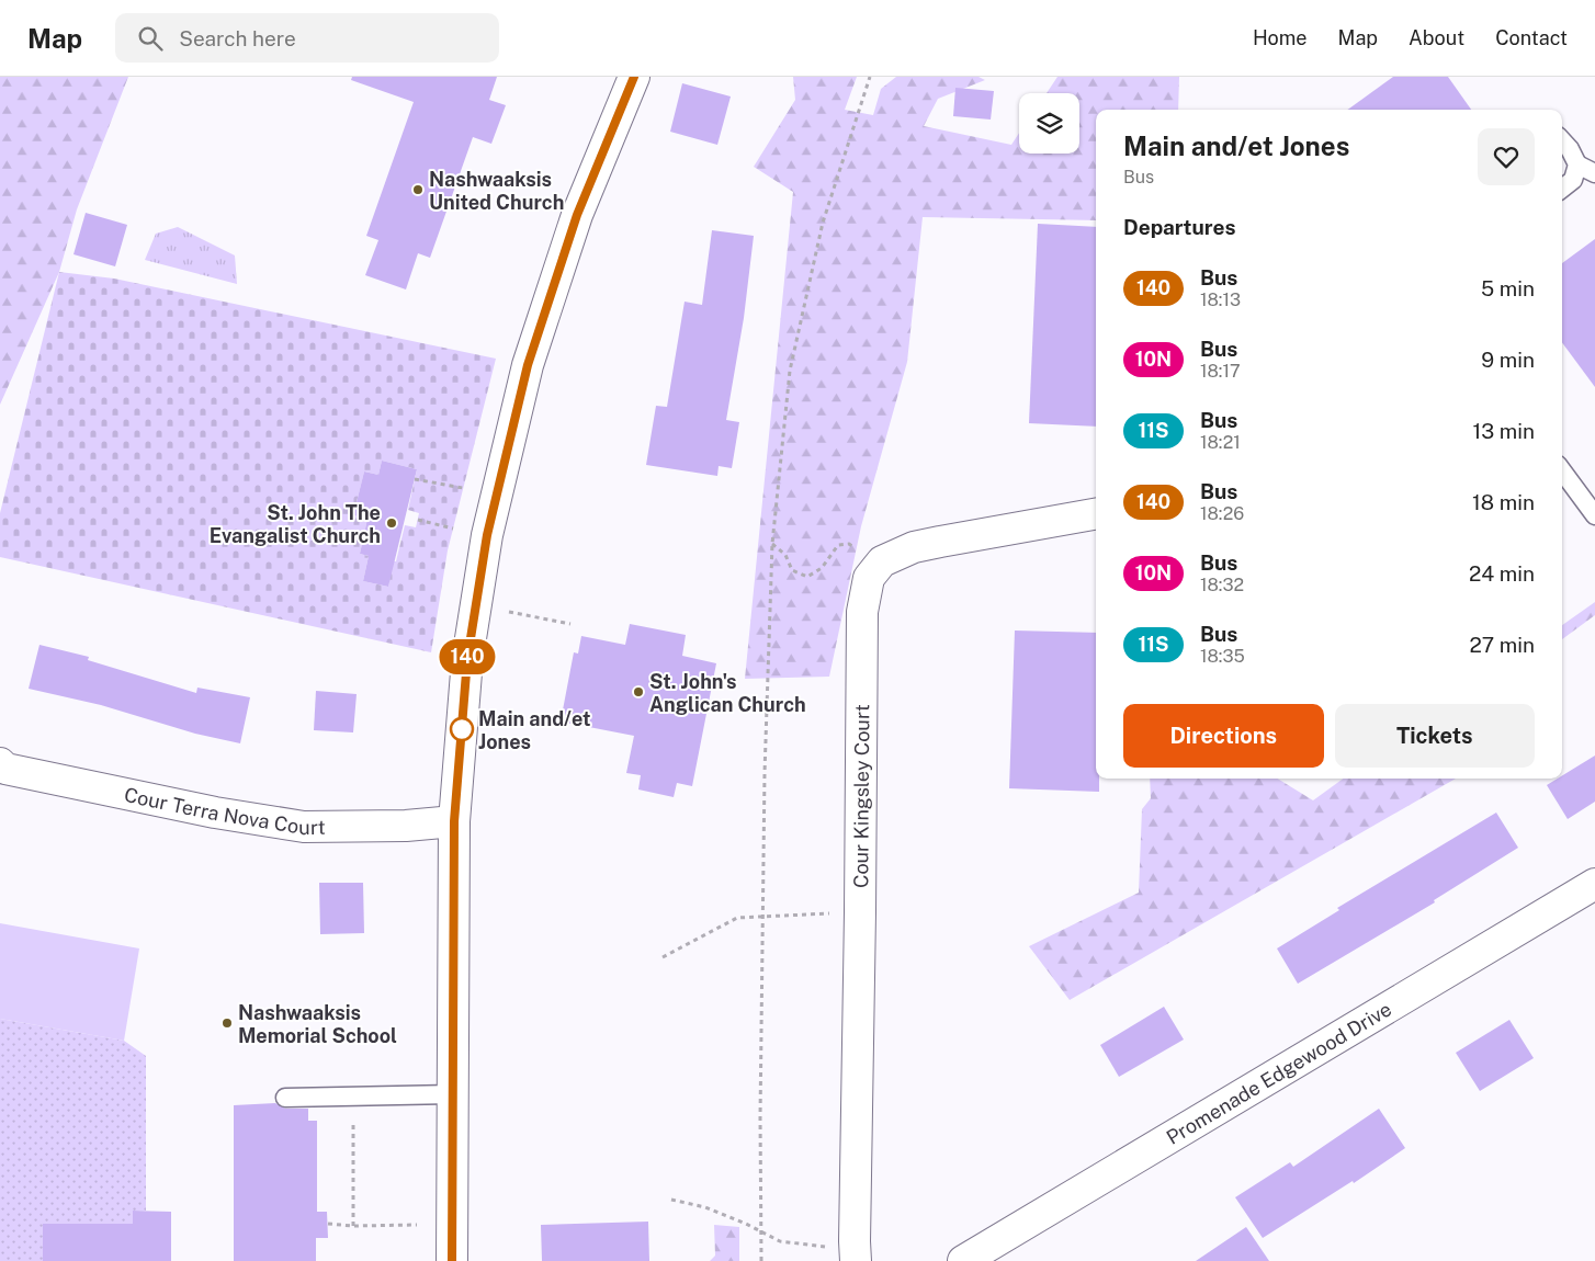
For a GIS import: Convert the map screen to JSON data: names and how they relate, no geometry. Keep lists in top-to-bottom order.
{
  "streets": {
    "street": ["Cour Kingsley Court", "Cour Terra Nova Court", "Promenade Edgewood Drive"]
  },
  "places": [
    "Nashwaaksis United Church",
    "St. John The Evangalist Church",
    "St. John's Anglican Church",
    "Main and/et Jones",
    "Nashwaaksis Memorial School"
  ],
  "lines": ["bus line 140"],
  "page": {
    "header": "Map",
    "search": "Search here",
    "nav": [
      "Home",
      "Map",
      "About",
      "Contact"
    ],
    "on_map": "140",
    "heading": [
      ["Main and/et Jones", "Bus"],
      "Departures"
    ],
    "list": [
      {
        "mark": "140",
        "name": "Bus",
        "note": "18:13",
        "value": "5 min"
      },
      {
        "mark": "10N",
        "name": "Bus",
        "note": "18:17",
        "value": "9 min"
      },
      {
        "mark": "11S",
        "name": "Bus",
        "note": "18:21",
        "value": "13 min"
      },
      {
        "mark": "140",
        "name": "Bus",
        "note": "18:26",
        "value": "18 min"
      },
      {
        "mark": "10N",
        "name": "Bus",
        "note": "18:32",
        "value": "24 min"
      },
      {
        "mark": "11S",
        "name": "Bus",
        "note": "18:35",
        "value": "27 min"
      }
    ],
    "buttons": ["Directions", "Tickets"]
  }
}
